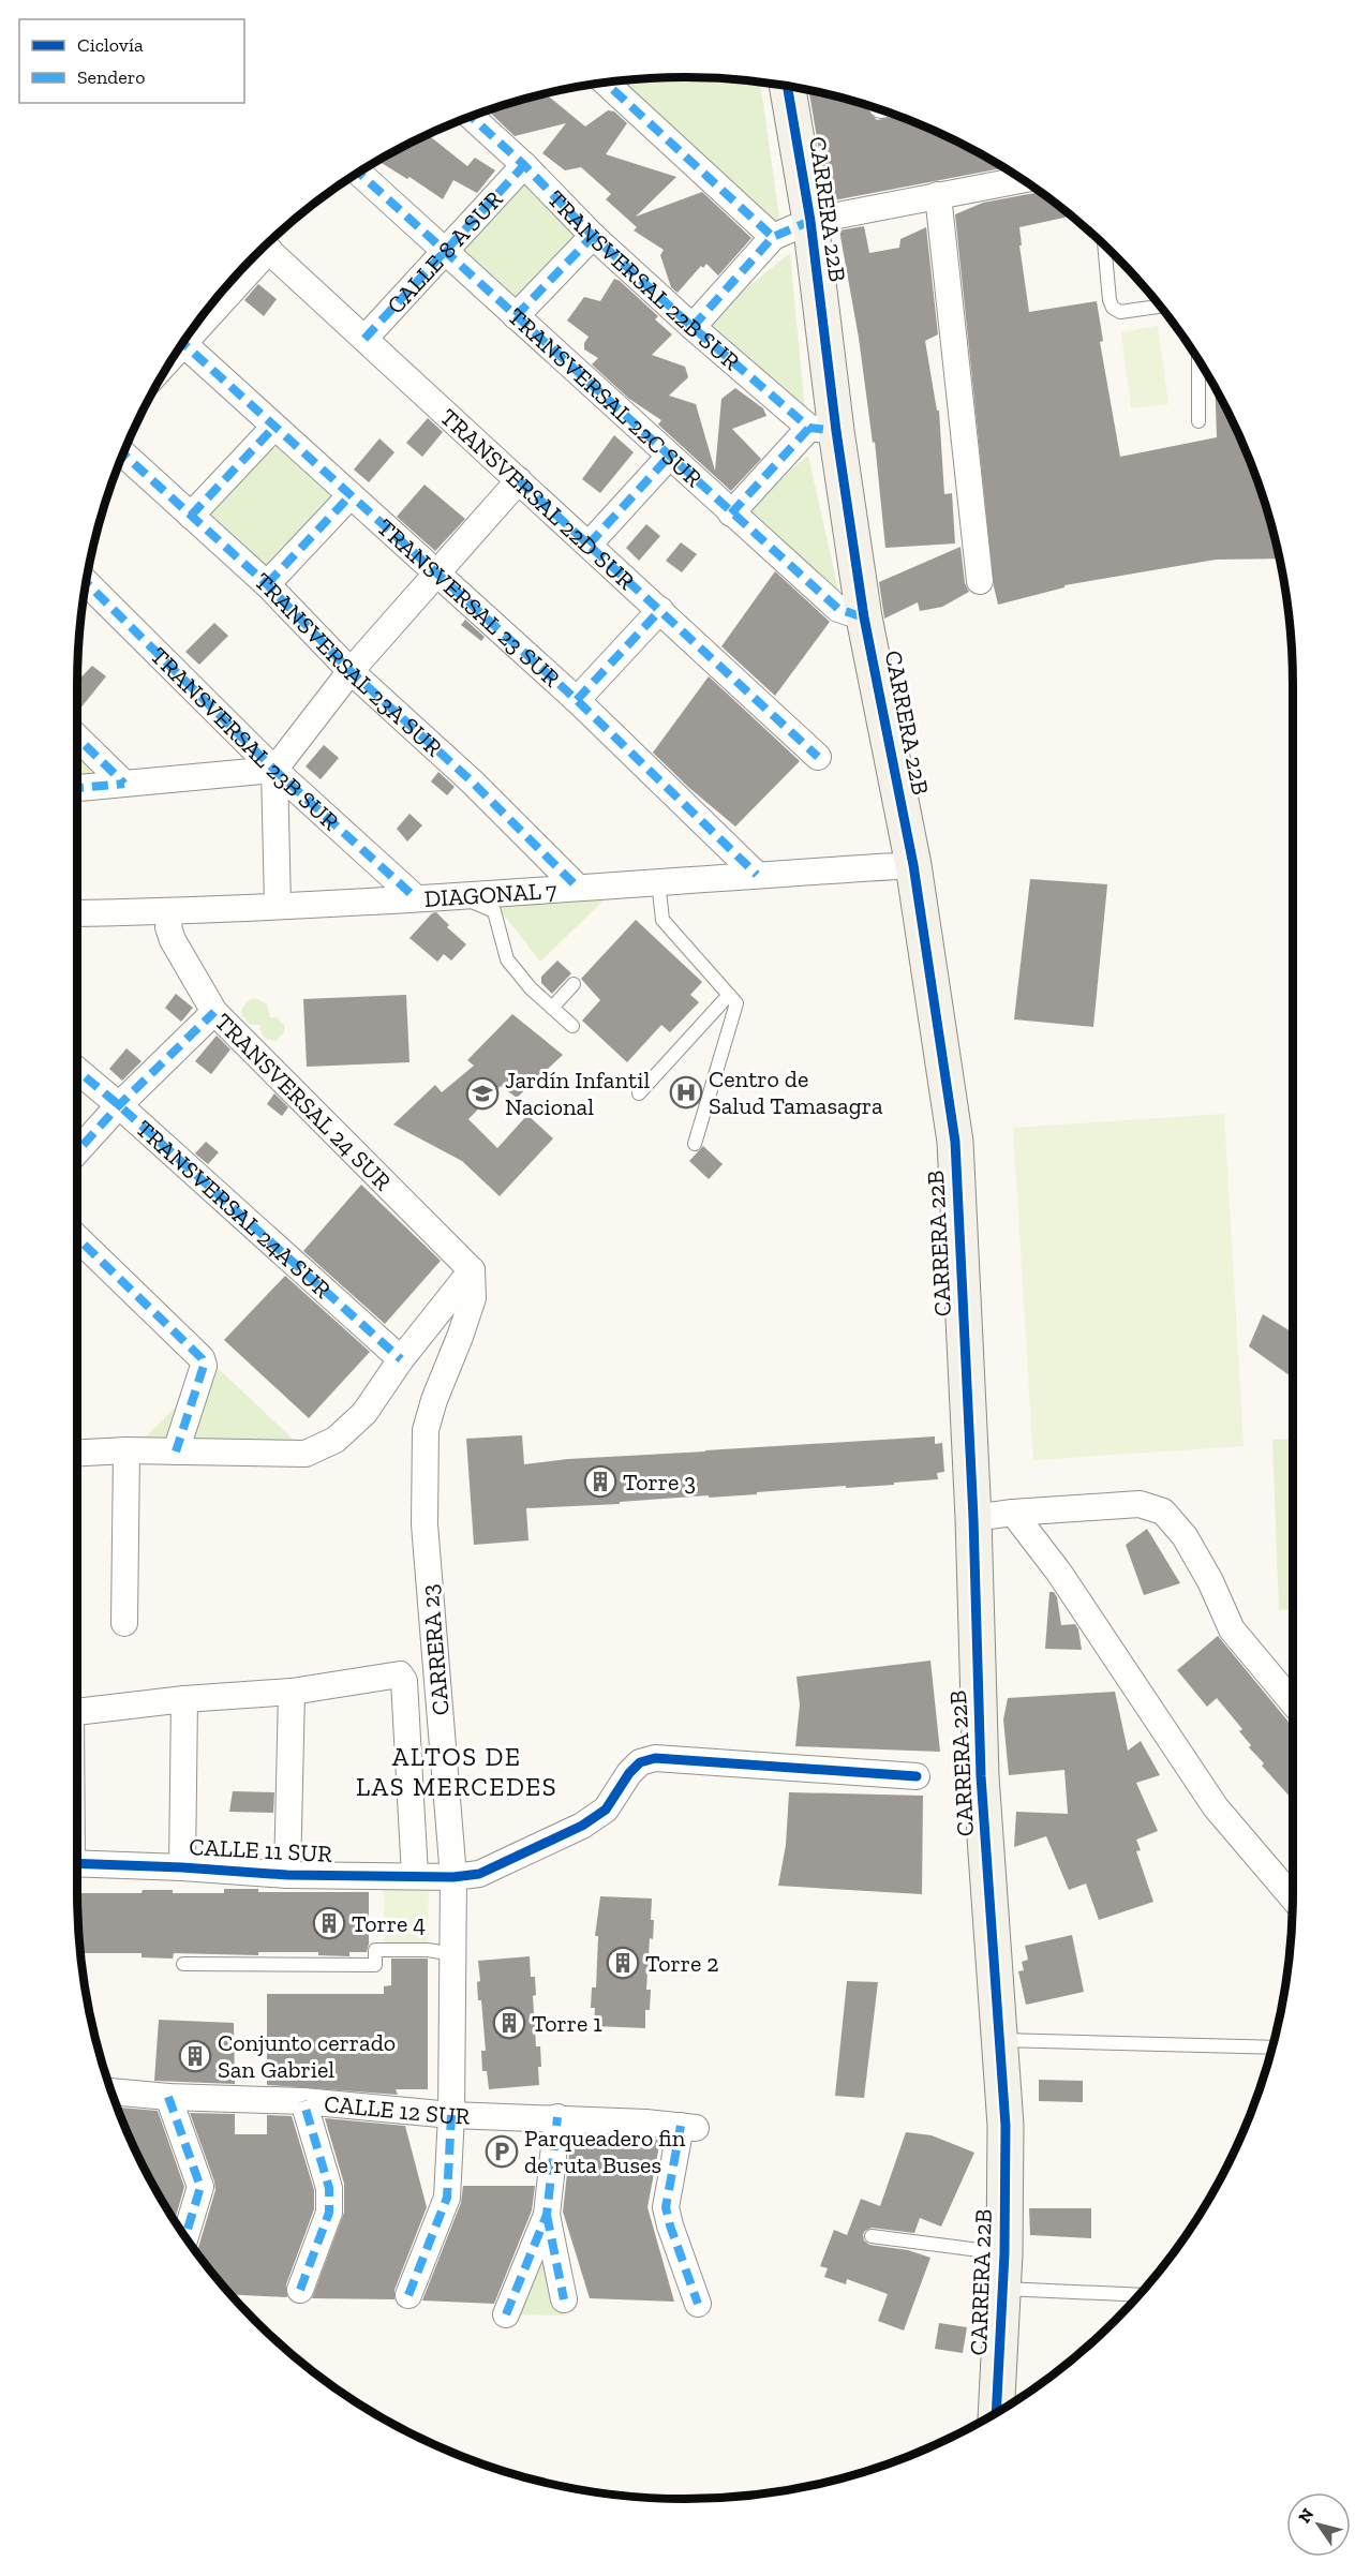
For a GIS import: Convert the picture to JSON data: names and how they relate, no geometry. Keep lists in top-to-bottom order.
{
  "streets": {
    "street": [
      "CARRERA 22B",
      "CALLE 8 A SUR",
      "TRANSVERSAL 22B SUR",
      "TRANSVERSAL 22C SUR",
      "TRANSVERSAL 22D SUR",
      "TRANSVERSAL 23 SUR",
      "TRANSVERSAL 23A SUR",
      "TRANSVERSAL 23B SUR",
      "DIAGONAL 7",
      "TRANSVERSAL 24 SUR",
      "TRANSVERSAL 24A SUR",
      "CARRERA 23",
      "CALLE 11 SUR",
      "CALLE 12 SUR"
    ]
  },
  "crossings": [
    ["CARRERA 22B", "TRANSVERSAL 22B SUR"],
    ["CARRERA 22B", "TRANSVERSAL 22C SUR"],
    ["CARRERA 22B", "DIAGONAL 7"],
    ["CALLE 8 A SUR", "TRANSVERSAL 22B SUR"],
    ["CALLE 8 A SUR", "TRANSVERSAL 22C SUR"],
    ["CALLE 8 A SUR", "TRANSVERSAL 22D SUR"],
    ["TRANSVERSAL 23 SUR", "DIAGONAL 7"],
    ["TRANSVERSAL 23A SUR", "DIAGONAL 7"],
    ["TRANSVERSAL 23B SUR", "DIAGONAL 7"],
    ["DIAGONAL 7", "TRANSVERSAL 24 SUR"],
    ["TRANSVERSAL 24 SUR", "CARRERA 23"],
    ["CARRERA 23", "CALLE 11 SUR"],
    ["CARRERA 23", "CALLE 12 SUR"]
  ],
  "districts": ["ALTOS DE LAS MERCEDES"],
  "places": {
    "hospital": ["Centro de Salud Tamasagra"],
    "school or university": ["Jardín Infantil Nacional"],
    "building": [
      "Torre 3",
      "Torre 4",
      "Torre 2",
      "Torre 1",
      "Conjunto cerrado San Gabriel"
    ],
    "parking": ["Parqueadero fin de ruta Buses"]
  },
  "legend": ["Ciclovía", "Sendero"],
  "north": "top left"
}
